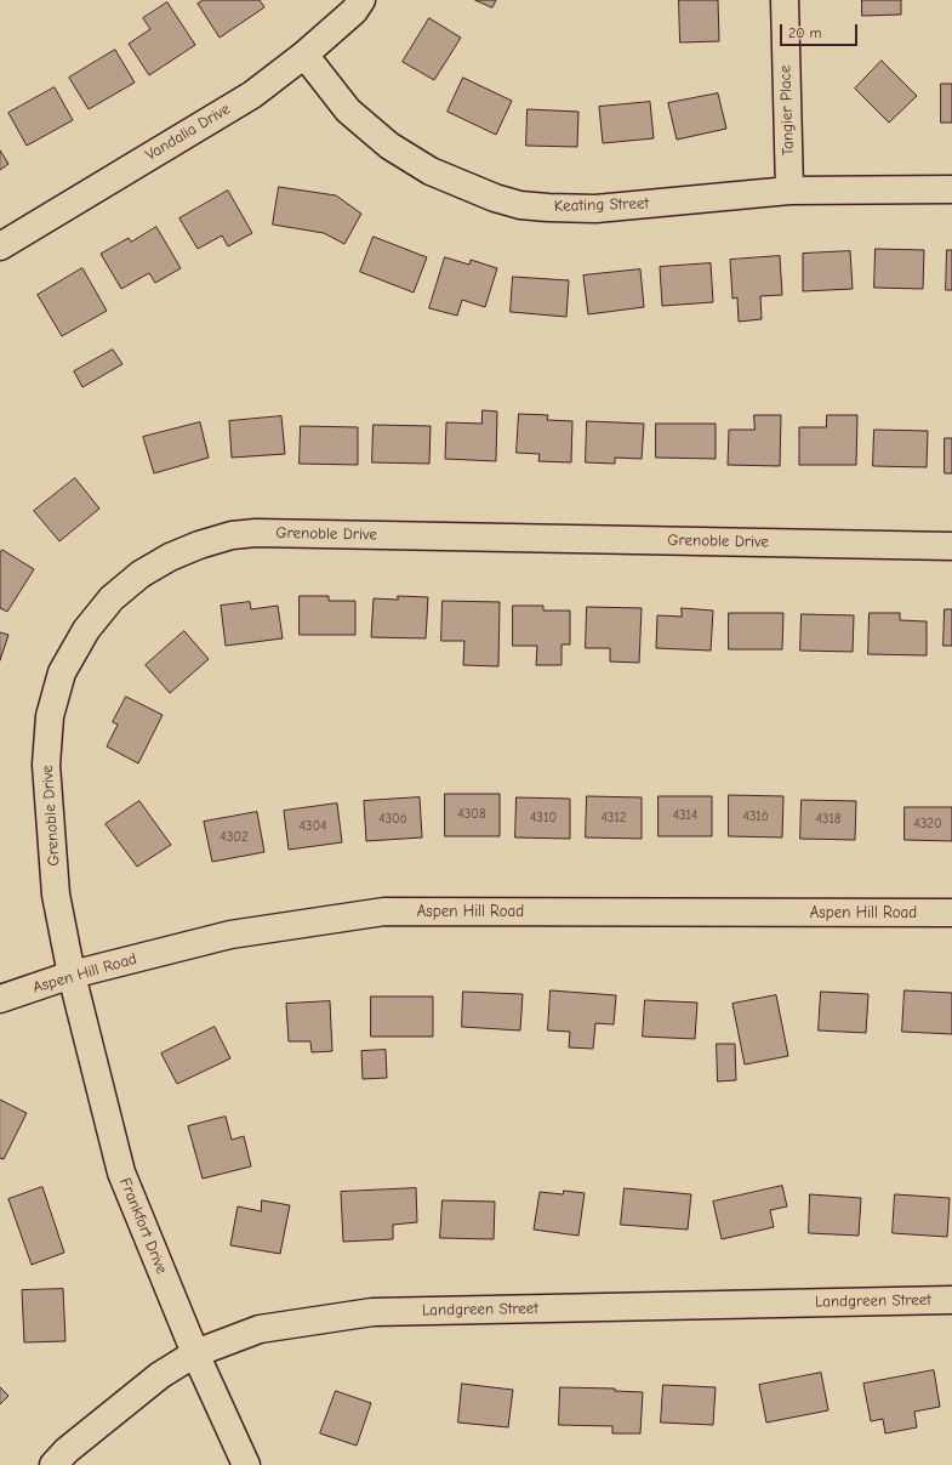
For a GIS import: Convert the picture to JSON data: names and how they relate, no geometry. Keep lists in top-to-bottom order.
{
  "streets": {
    "street": [
      "Tangier Place",
      "Vandalia Drive",
      "Keating Street",
      "Grenoble Drive",
      "Aspen Hill Road",
      "Frankfort Drive",
      "Landgreen Street"
    ]
  },
  "crossings": [
    ["Tangier Place", "Keating Street"],
    ["Vandalia Drive", "Keating Street"],
    ["Grenoble Drive", "Aspen Hill Road"],
    ["Grenoble Drive", "Frankfort Drive"],
    ["Aspen Hill Road", "Frankfort Drive"],
    ["Frankfort Drive", "Landgreen Street"]
  ],
  "house_numbers": [
    "4308",
    "4314",
    "4316",
    "4310",
    "4312",
    "4306",
    "4318",
    "4320",
    "4304",
    "4302"
  ],
  "scale_bar": "20 m"
}
